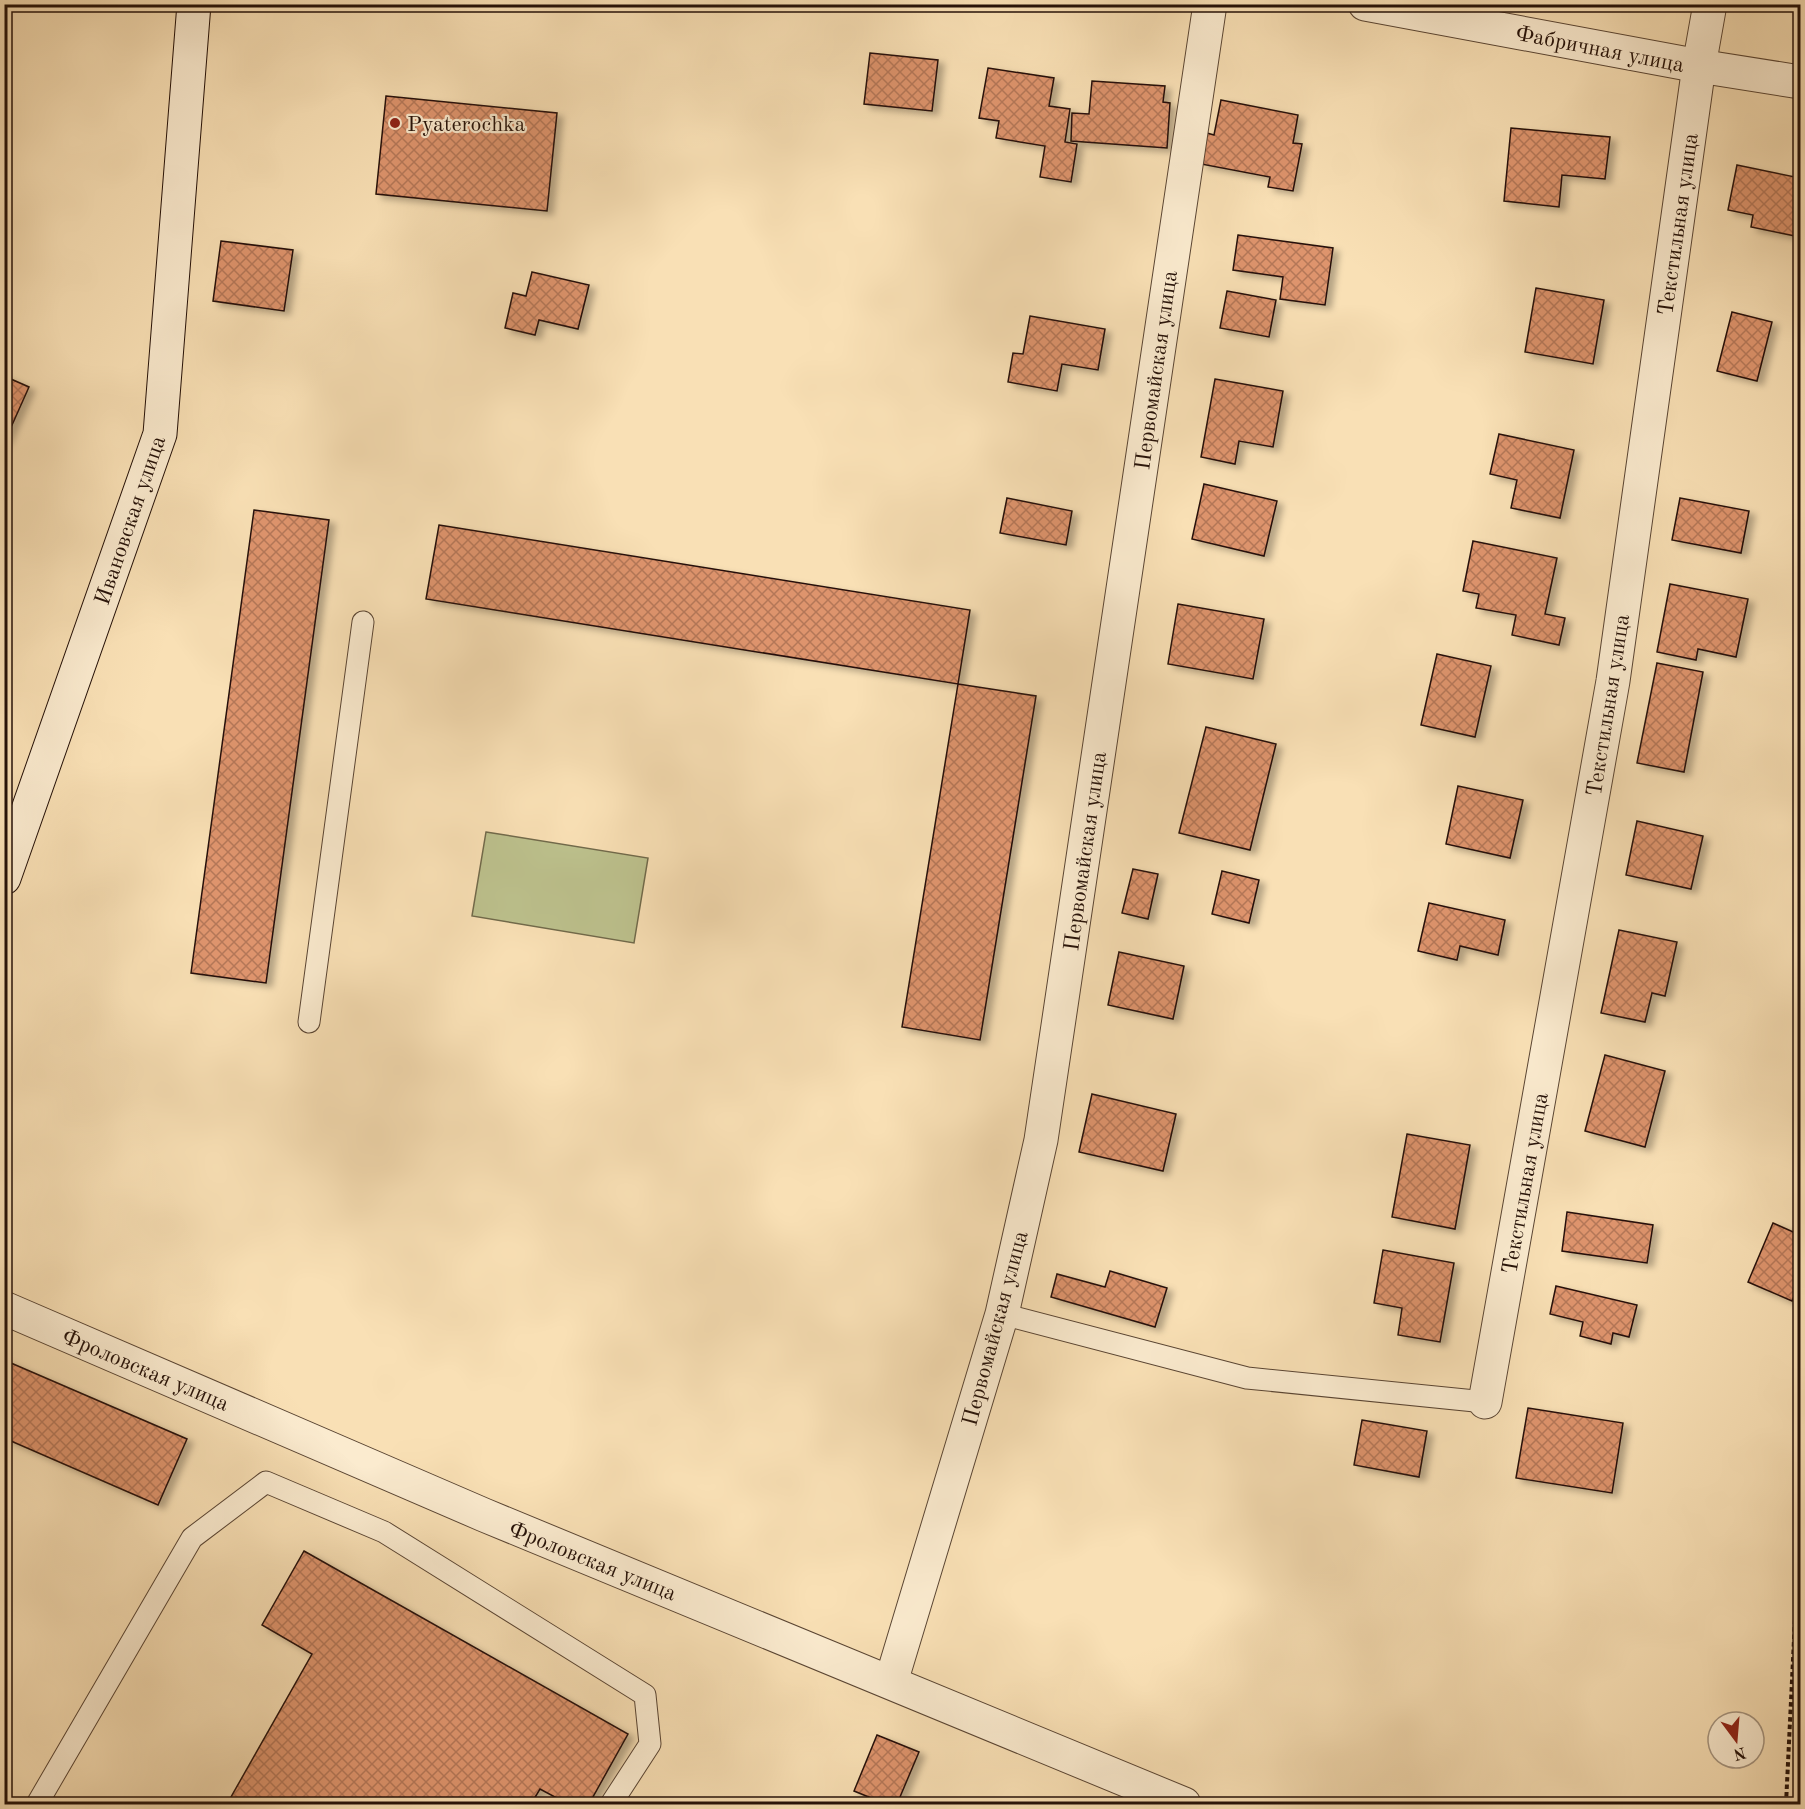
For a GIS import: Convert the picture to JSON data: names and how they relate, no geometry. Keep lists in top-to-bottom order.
{
  "streets": {
    "street": [
      "Фабричная улица",
      "Текстильная улица",
      "Первомайская улица",
      "Ивановская улица",
      "Фроловская улица"
    ]
  },
  "crossings": [
    ["Фабричная улица", "Текстильная улица"],
    ["Первомайская улица", "Фроловская улица"]
  ],
  "places": ["Pyaterochka"],
  "north": "bottom"
}
